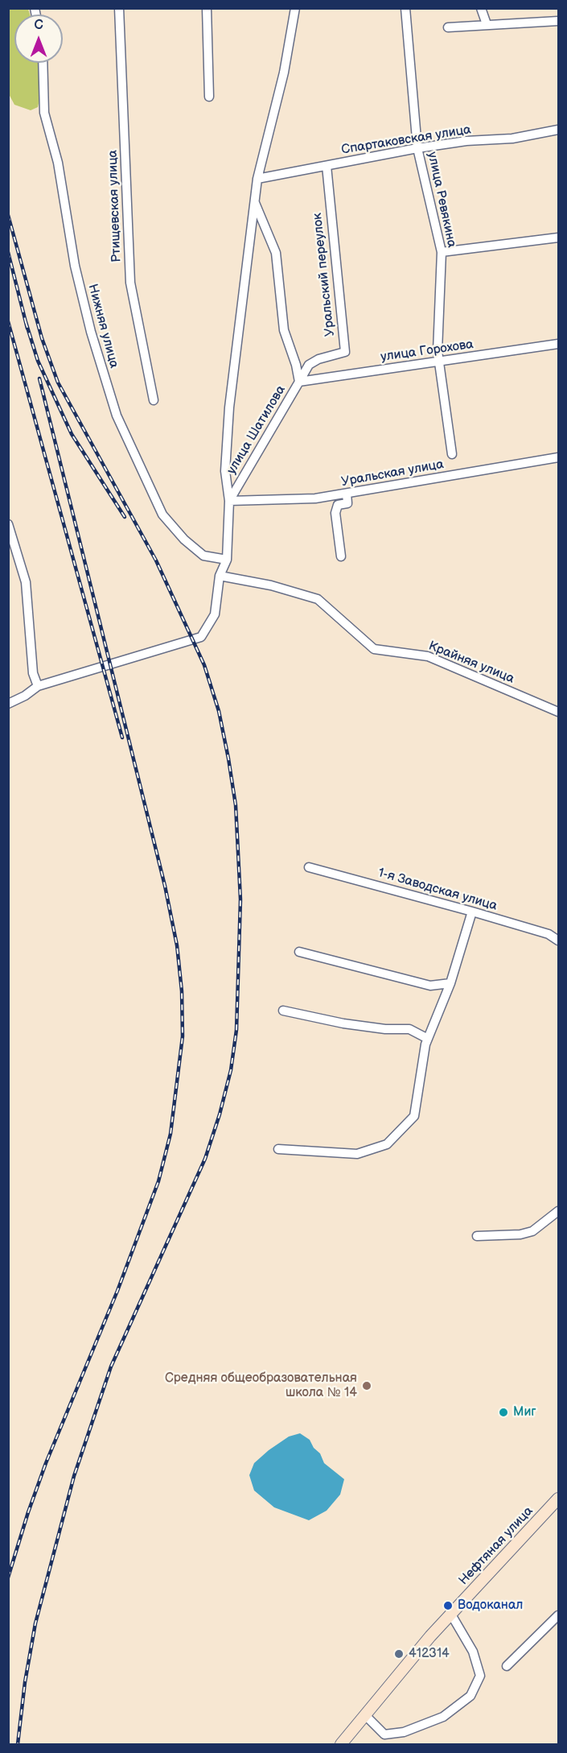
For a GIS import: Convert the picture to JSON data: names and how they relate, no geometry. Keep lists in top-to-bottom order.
{
  "streets": {
    "main road": ["Нефтяная улица"],
    "street": [
      "Спартаковская улица",
      "улица Ревякина",
      "Ртищевская улица",
      "Уральский переулок",
      "Нижняя улица",
      "улица Горохова",
      "улица Шатилова",
      "Уральская улица",
      "Крайняя улица",
      "1-я Заводская улица"
    ]
  },
  "crossings": [
    ["Спартаковская улица", "улица Ревякина"],
    ["Спартаковская улица", "Уральский переулок"],
    ["Спартаковская улица", "улица Шатилова"],
    ["улица Ревякина", "улица Горохова"],
    ["Уральский переулок", "улица Горохова"],
    ["Уральский переулок", "улица Шатилова"],
    ["Нижняя улица", "улица Шатилова"],
    ["улица Горохова", "улица Шатилова"],
    ["улица Шатилова", "Уральская улица"]
  ],
  "places": [
    "Средняя общеобразовательная школа № 14",
    "Миг",
    "Водоканал",
    "412314"
  ],
  "north": "top"
}
